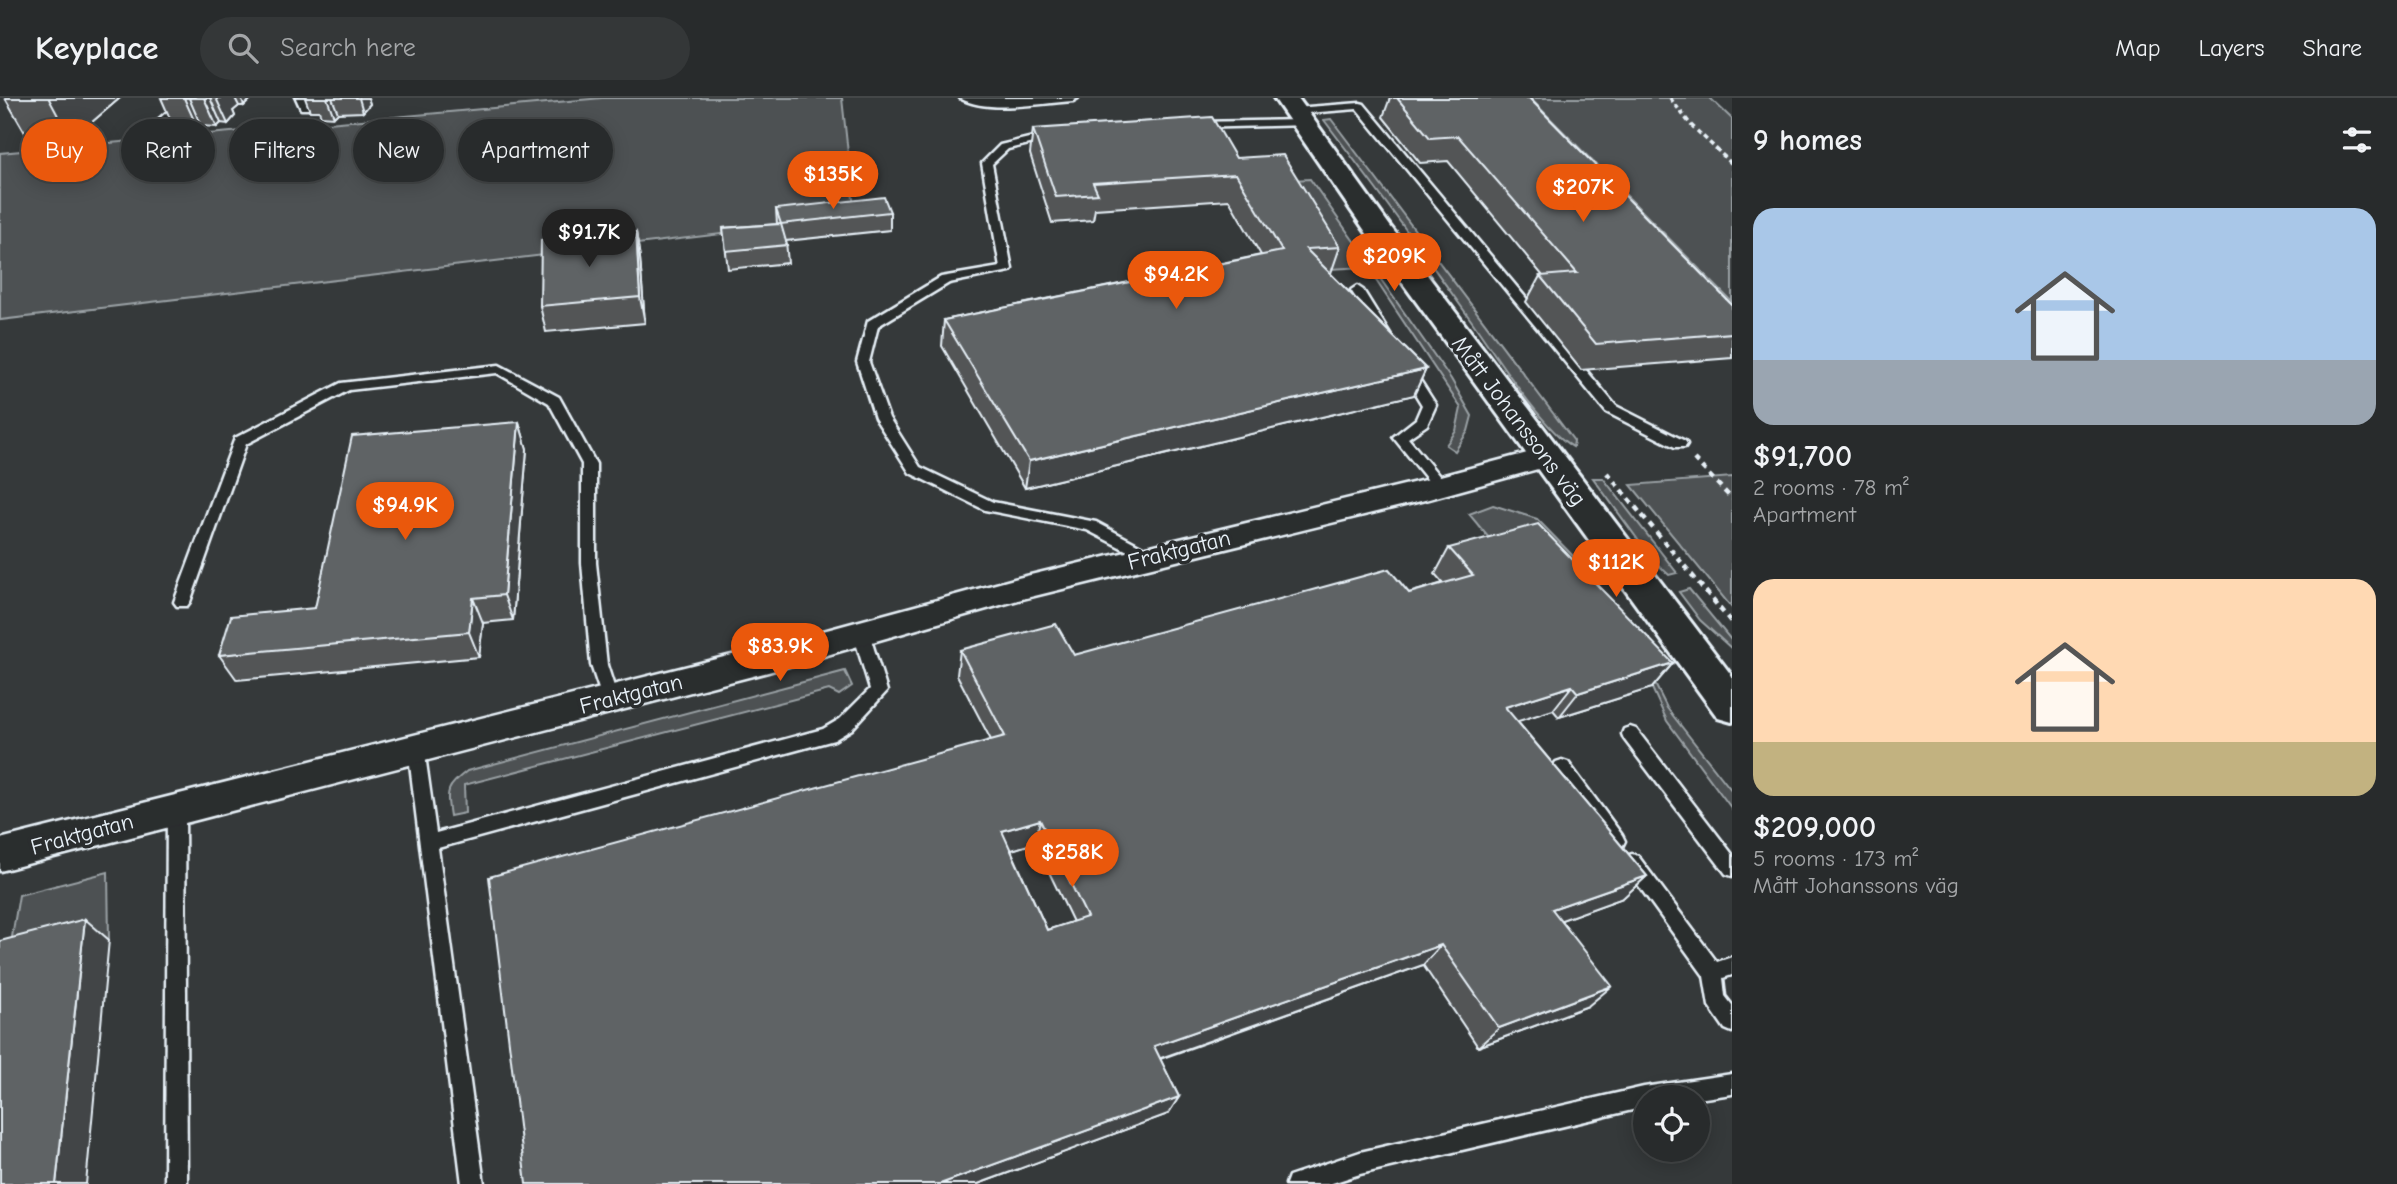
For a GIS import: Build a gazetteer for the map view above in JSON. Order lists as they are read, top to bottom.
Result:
{
  "streets": {
    "street": ["Mått Johanssons väg", "Fraktgatan"]
  },
  "crossings": [
    ["Mått Johanssons väg", "Fraktgatan"]
  ],
  "page": {
    "header": "Keyplace",
    "search": "Search here",
    "nav": ["Map", "Layers", "Share"],
    "heading": "9 homes",
    "chip": [
      "Buy",
      "Rent",
      "Filters",
      "New",
      "Apartment"
    ],
    "price": [
      "$135K",
      "$207K",
      "$91.7K",
      "$209K",
      "$94.2K",
      "$94.9K",
      "$112K",
      "$83.9K",
      "$258K"
    ],
    "list": [
      {
        "name": "$91,700",
        "note": "2 rooms · 78 m² · Apartment"
      },
      {
        "name": "$209,000",
        "note": "5 rooms · 173 m² · Mått Johanssons väg"
      }
    ]
  }
}
